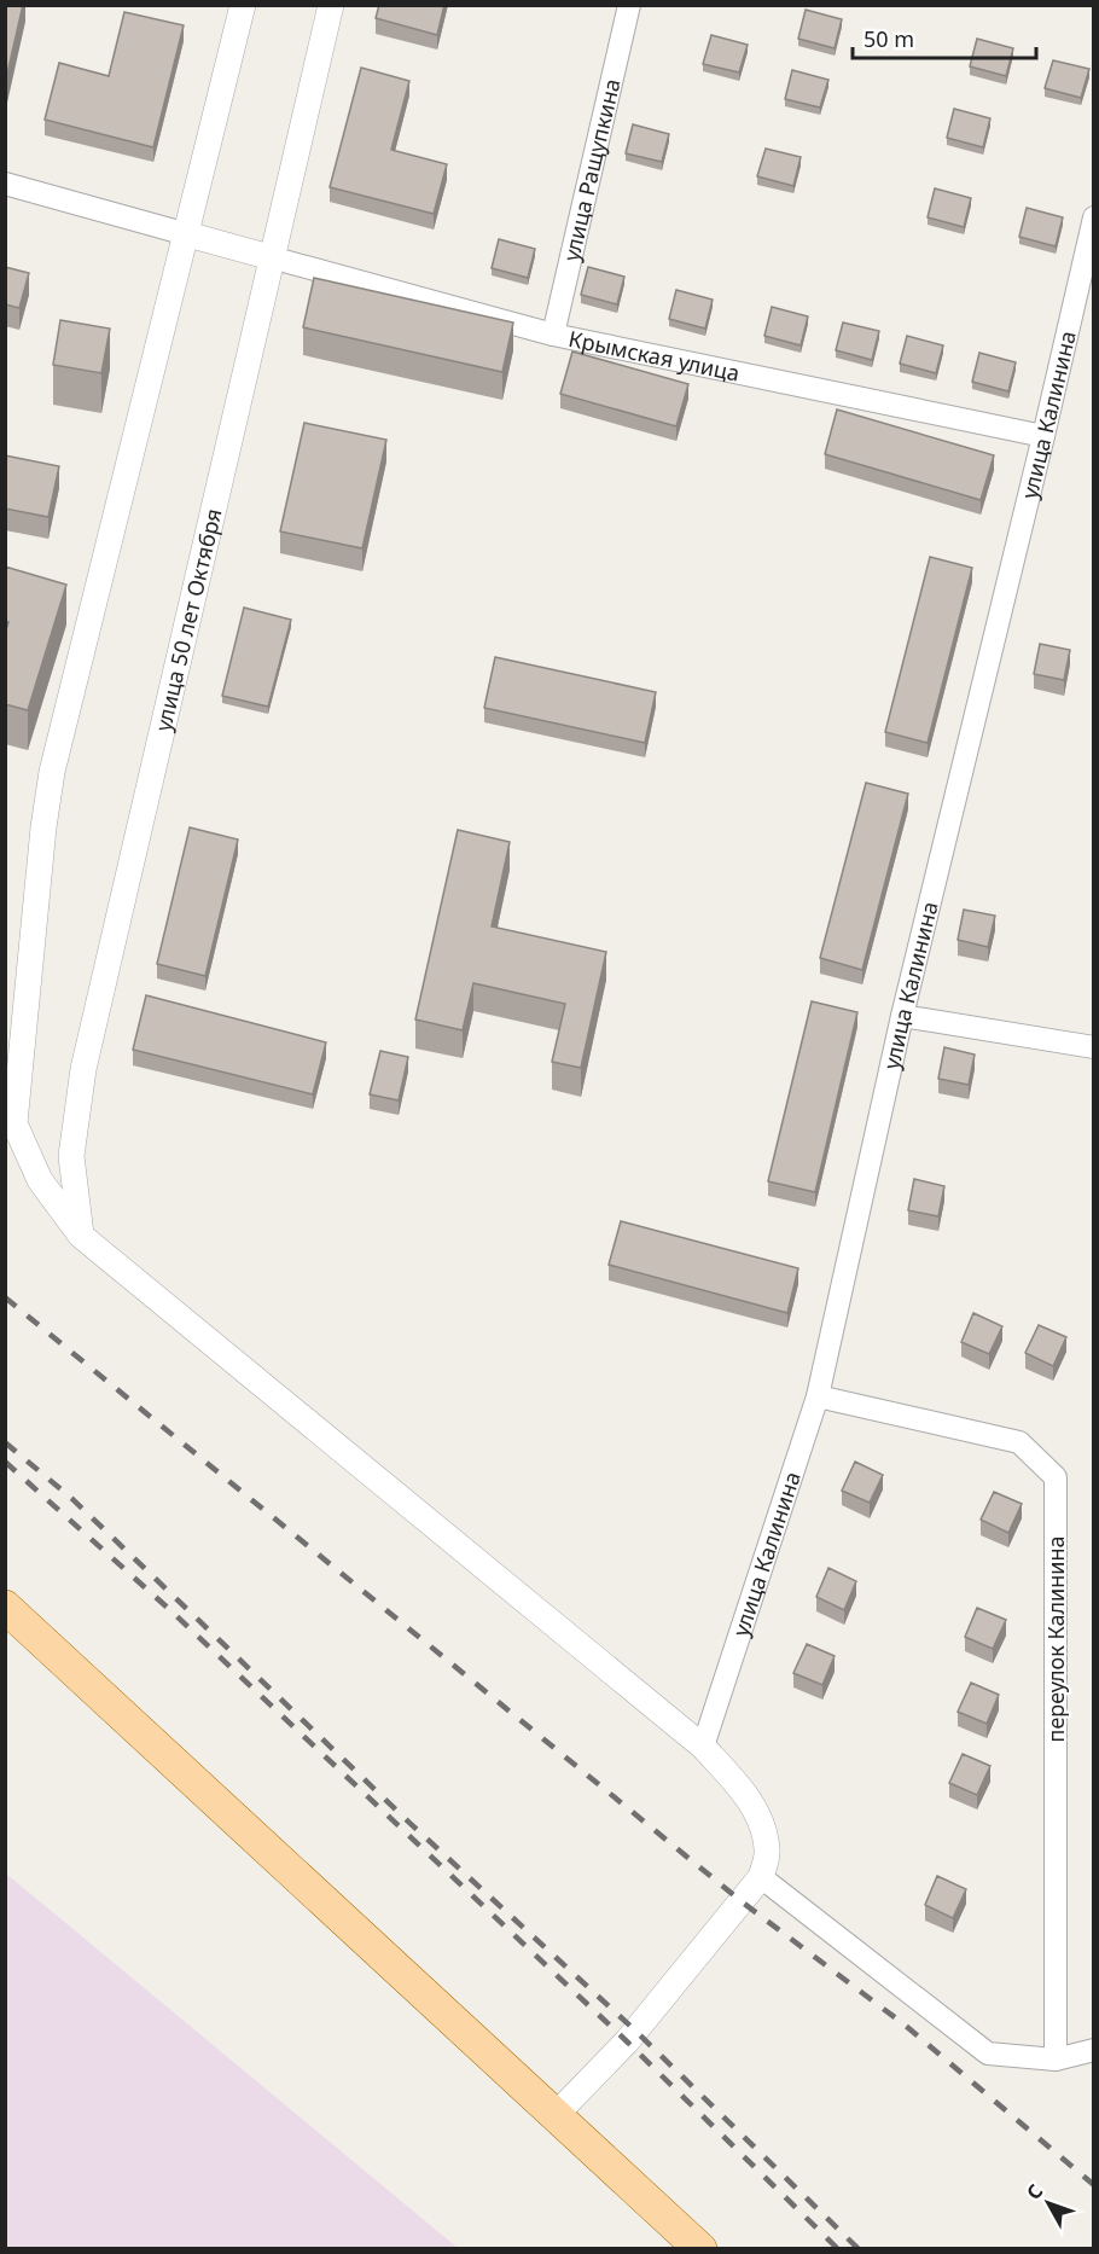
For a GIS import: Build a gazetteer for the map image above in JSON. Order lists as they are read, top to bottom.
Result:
{
  "streets": {
    "street": [
      "улица Ращупкина",
      "Крымская улица",
      "улица Калинина",
      "улица 50 лет Октября",
      "переулок Калинина"
    ]
  },
  "crossings": [
    ["улица Ращупкина", "Крымская улица"],
    ["Крымская улица", "улица Калинина"],
    ["Крымская улица", "улица 50 лет Октября"],
    ["улица Калинина", "переулок Калинина"]
  ],
  "scale_bar": "50 m",
  "north": "top left"
}
